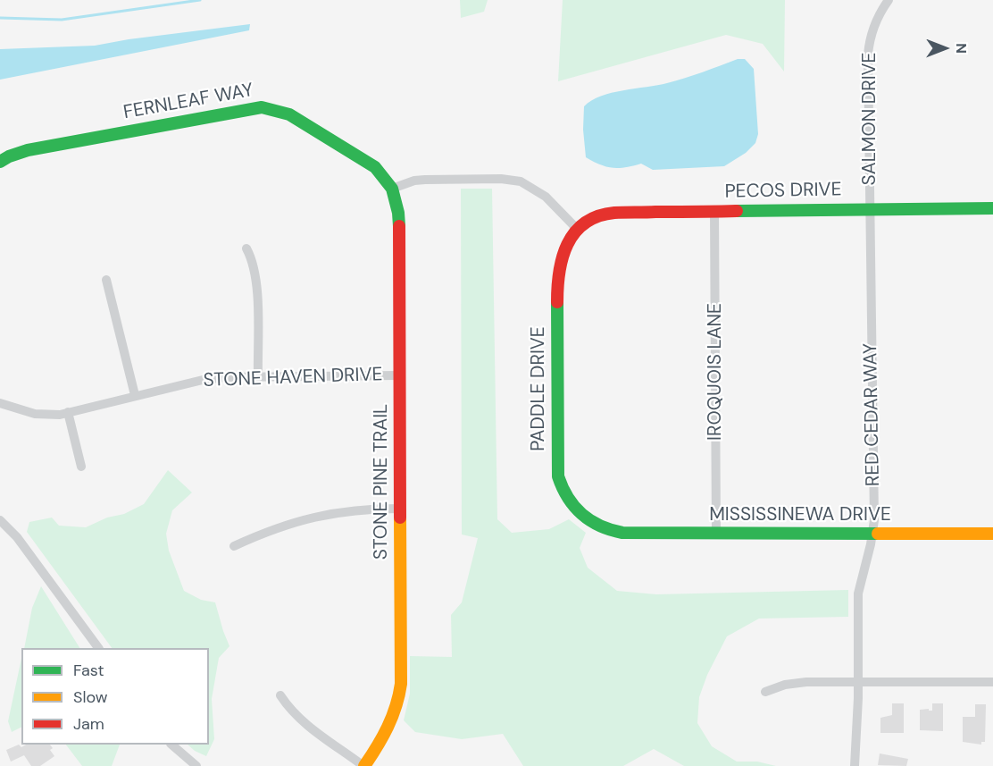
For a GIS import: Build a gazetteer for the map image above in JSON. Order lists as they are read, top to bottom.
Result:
{
  "streets": {
    "street": [
      "FERNLEAF WAY",
      "SALMON DRIVE",
      "PECOS DRIVE",
      "IROQUOIS LANE",
      "STONE HAVEN DRIVE",
      "PADDLE DRIVE",
      "RED CEDAR WAY",
      "STONE PINE TRAIL",
      "MISSISSINEWA DRIVE"
    ]
  },
  "crossings": [
    ["FERNLEAF WAY", "STONE PINE TRAIL"],
    ["SALMON DRIVE", "PECOS DRIVE"],
    ["SALMON DRIVE", "RED CEDAR WAY"],
    ["PECOS DRIVE", "IROQUOIS LANE"],
    ["PECOS DRIVE", "PADDLE DRIVE"],
    ["PECOS DRIVE", "RED CEDAR WAY"],
    ["IROQUOIS LANE", "MISSISSINEWA DRIVE"],
    ["STONE HAVEN DRIVE", "STONE PINE TRAIL"],
    ["PADDLE DRIVE", "MISSISSINEWA DRIVE"],
    ["RED CEDAR WAY", "MISSISSINEWA DRIVE"]
  ],
  "legend": ["Fast", "Slow", "Jam"],
  "north": "right"
}
